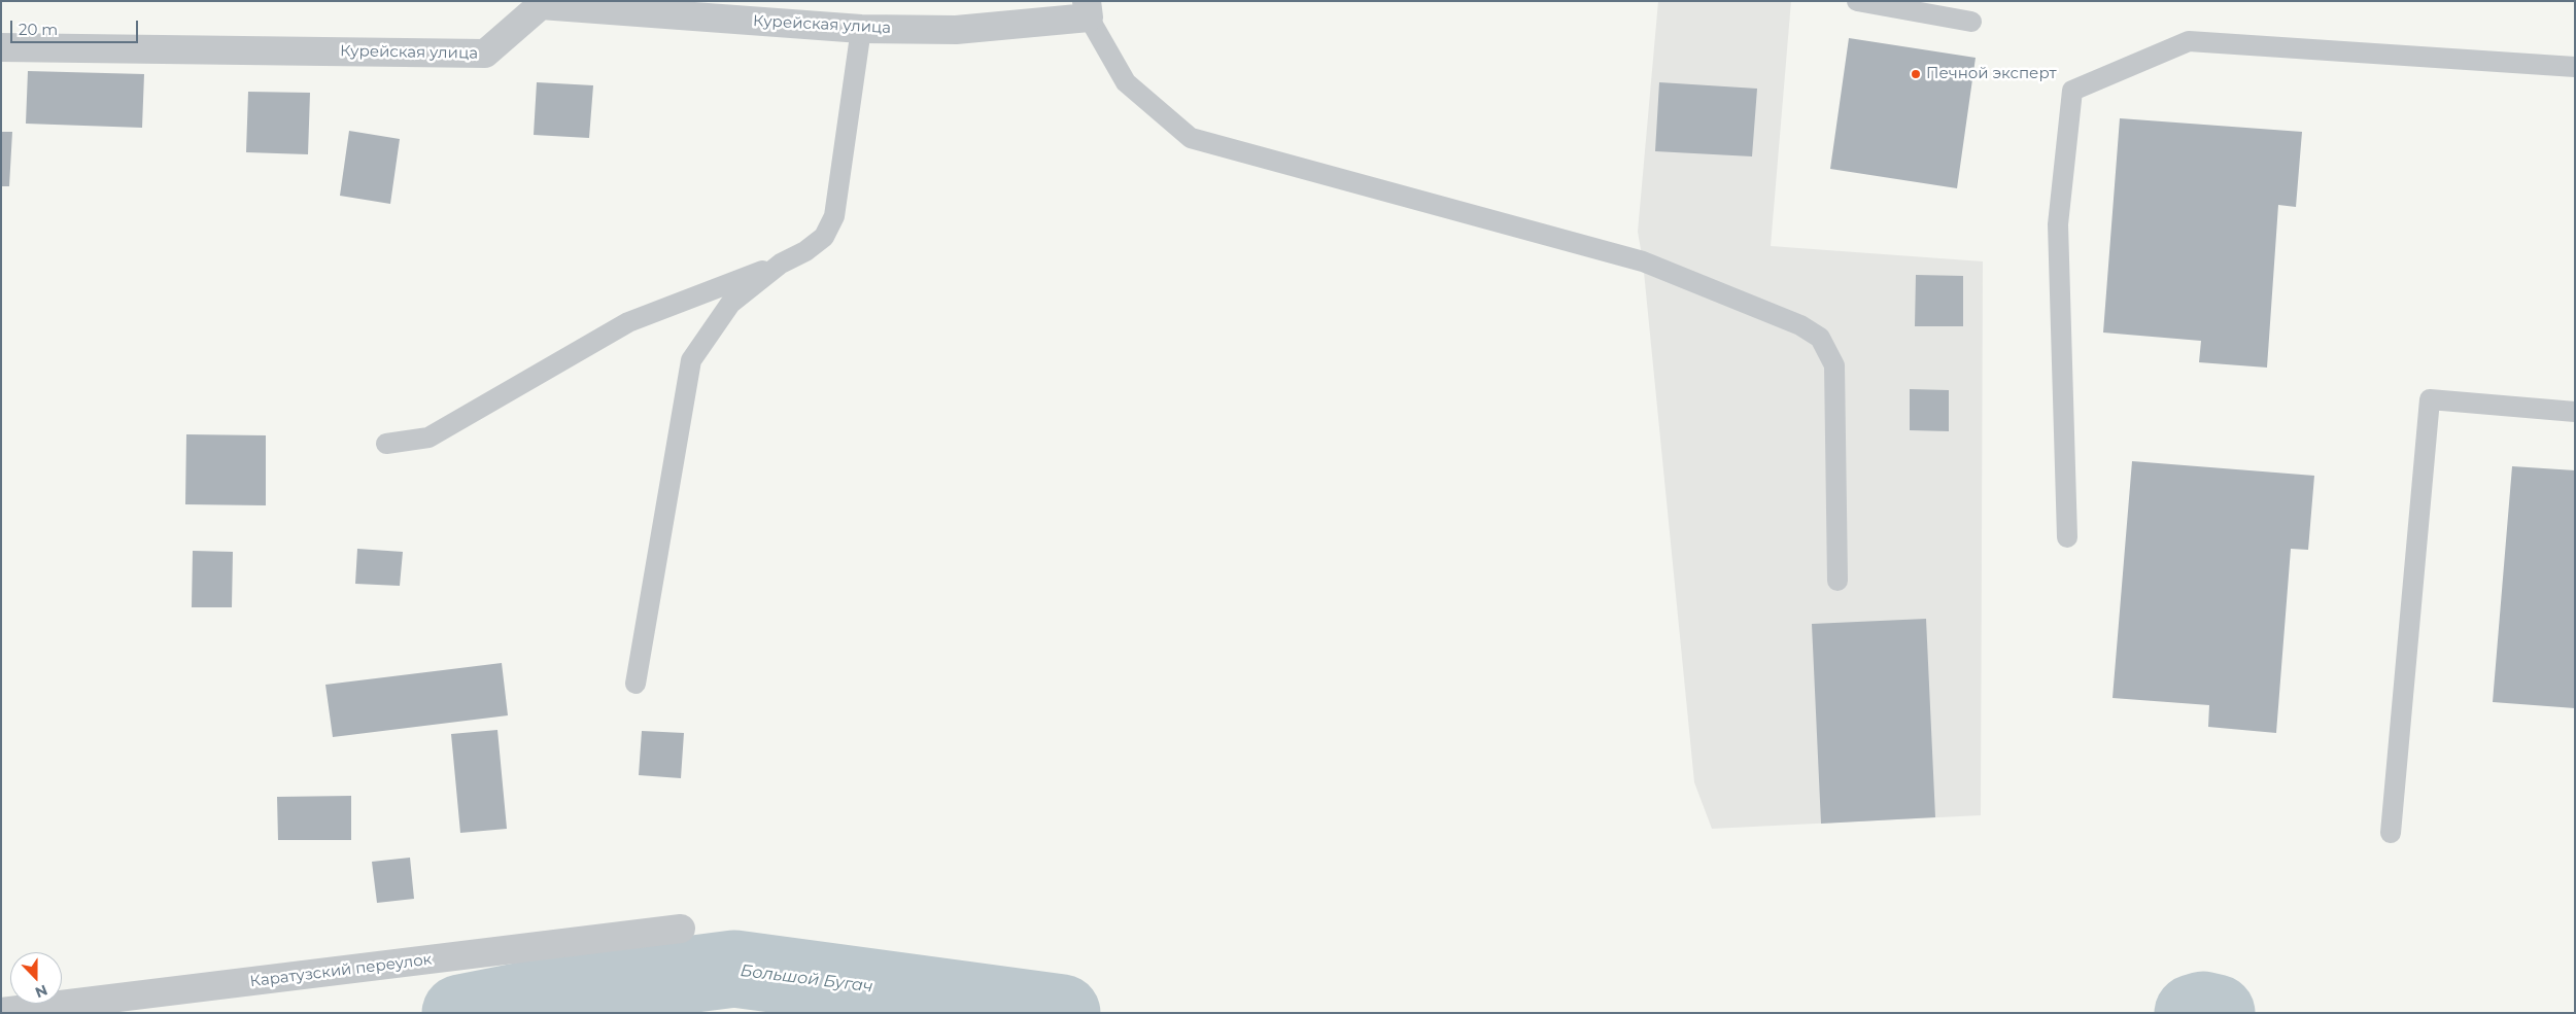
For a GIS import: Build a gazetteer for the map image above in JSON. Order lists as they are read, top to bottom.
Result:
{
  "streets": {
    "street": ["Курейская улица", "Каратузский переулок"]
  },
  "water": ["Большой Бугач"],
  "places": ["Печной эксперт"],
  "scale_bar": "20 m",
  "north": "bottom"
}
